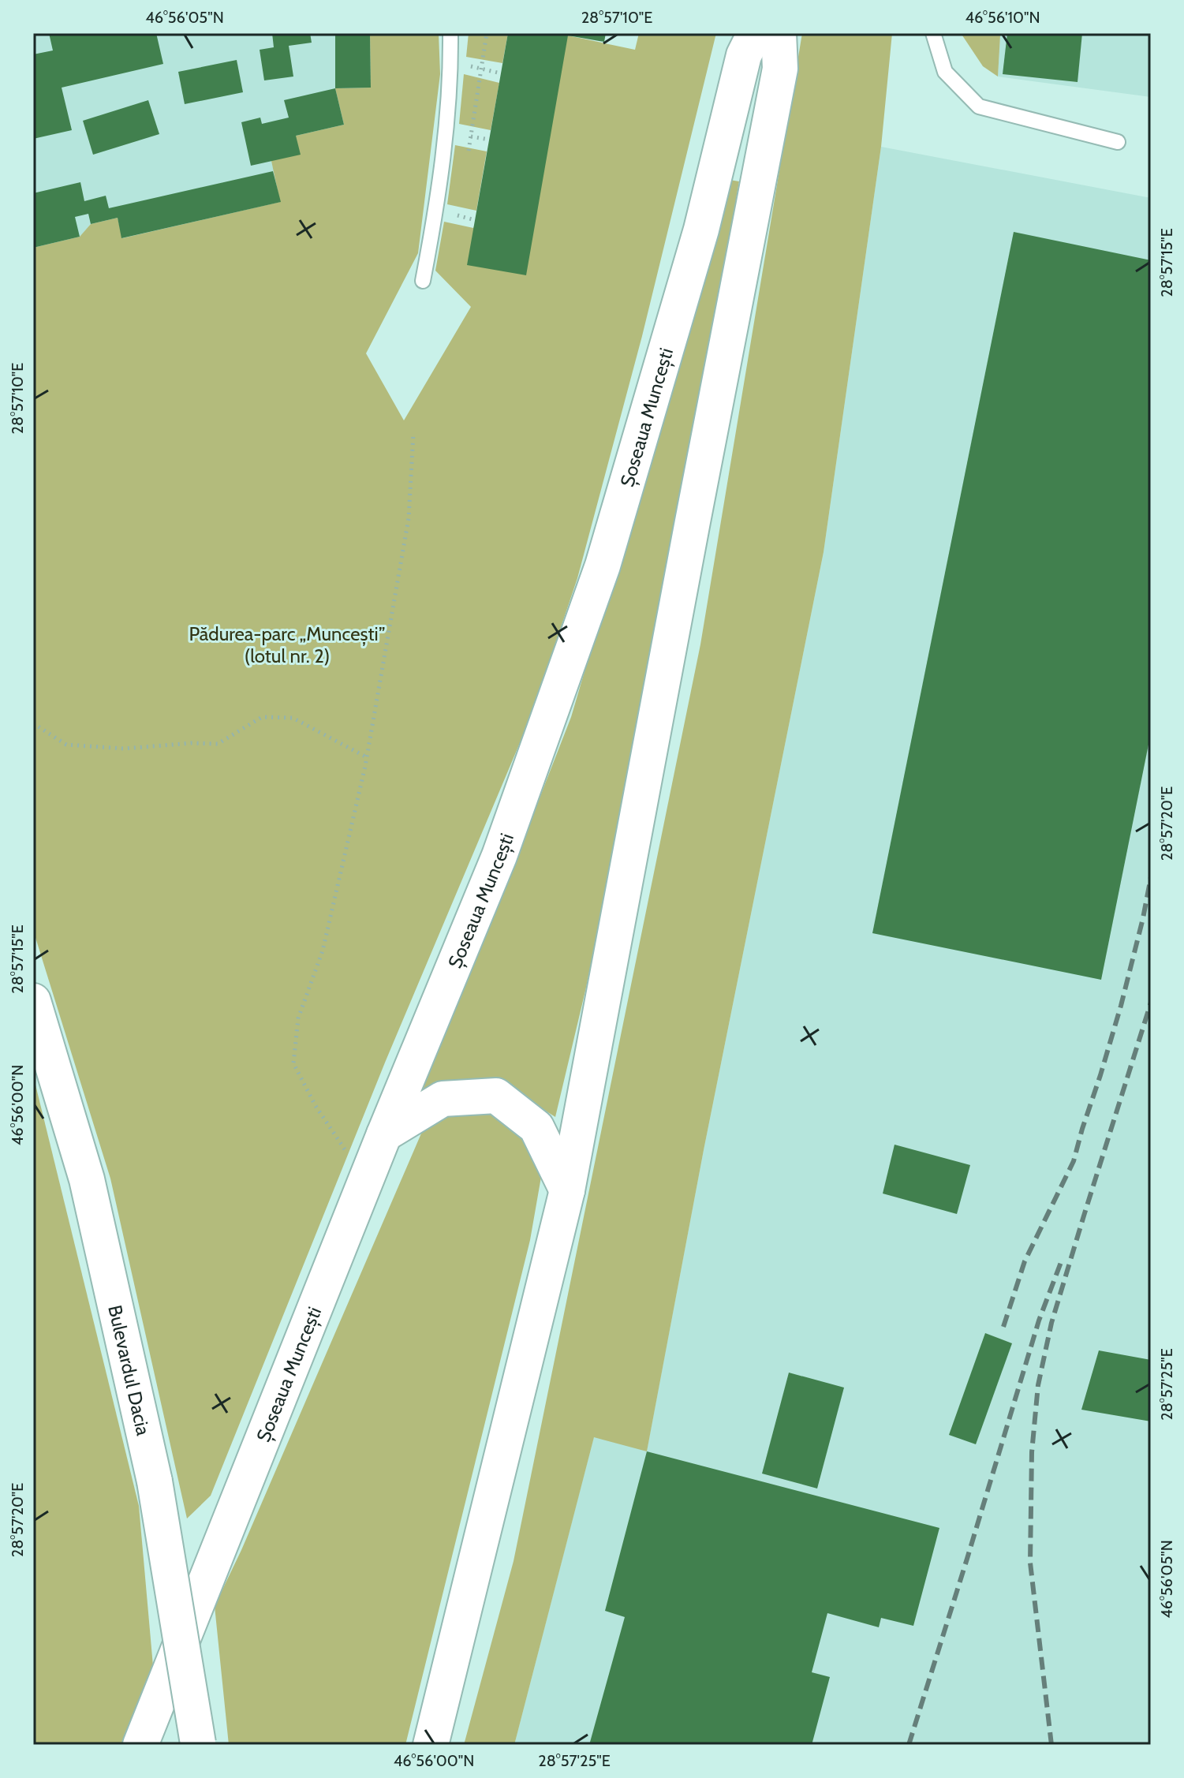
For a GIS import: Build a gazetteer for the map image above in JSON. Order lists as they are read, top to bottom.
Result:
{
  "streets": {
    "main road": ["Șoseaua Muncești", "Bulevardul Dacia"]
  },
  "parks": ["Pădurea-parc „Muncești” (lotul nr. 2)"],
  "coordinates": [
    "46°56'05\"N",
    "28°57'10\"E",
    "46°56'10\"N",
    "28°57'15\"E",
    "28°57'20\"E",
    "46°56'00\"N",
    "28°57'25\"E"
  ]
}
